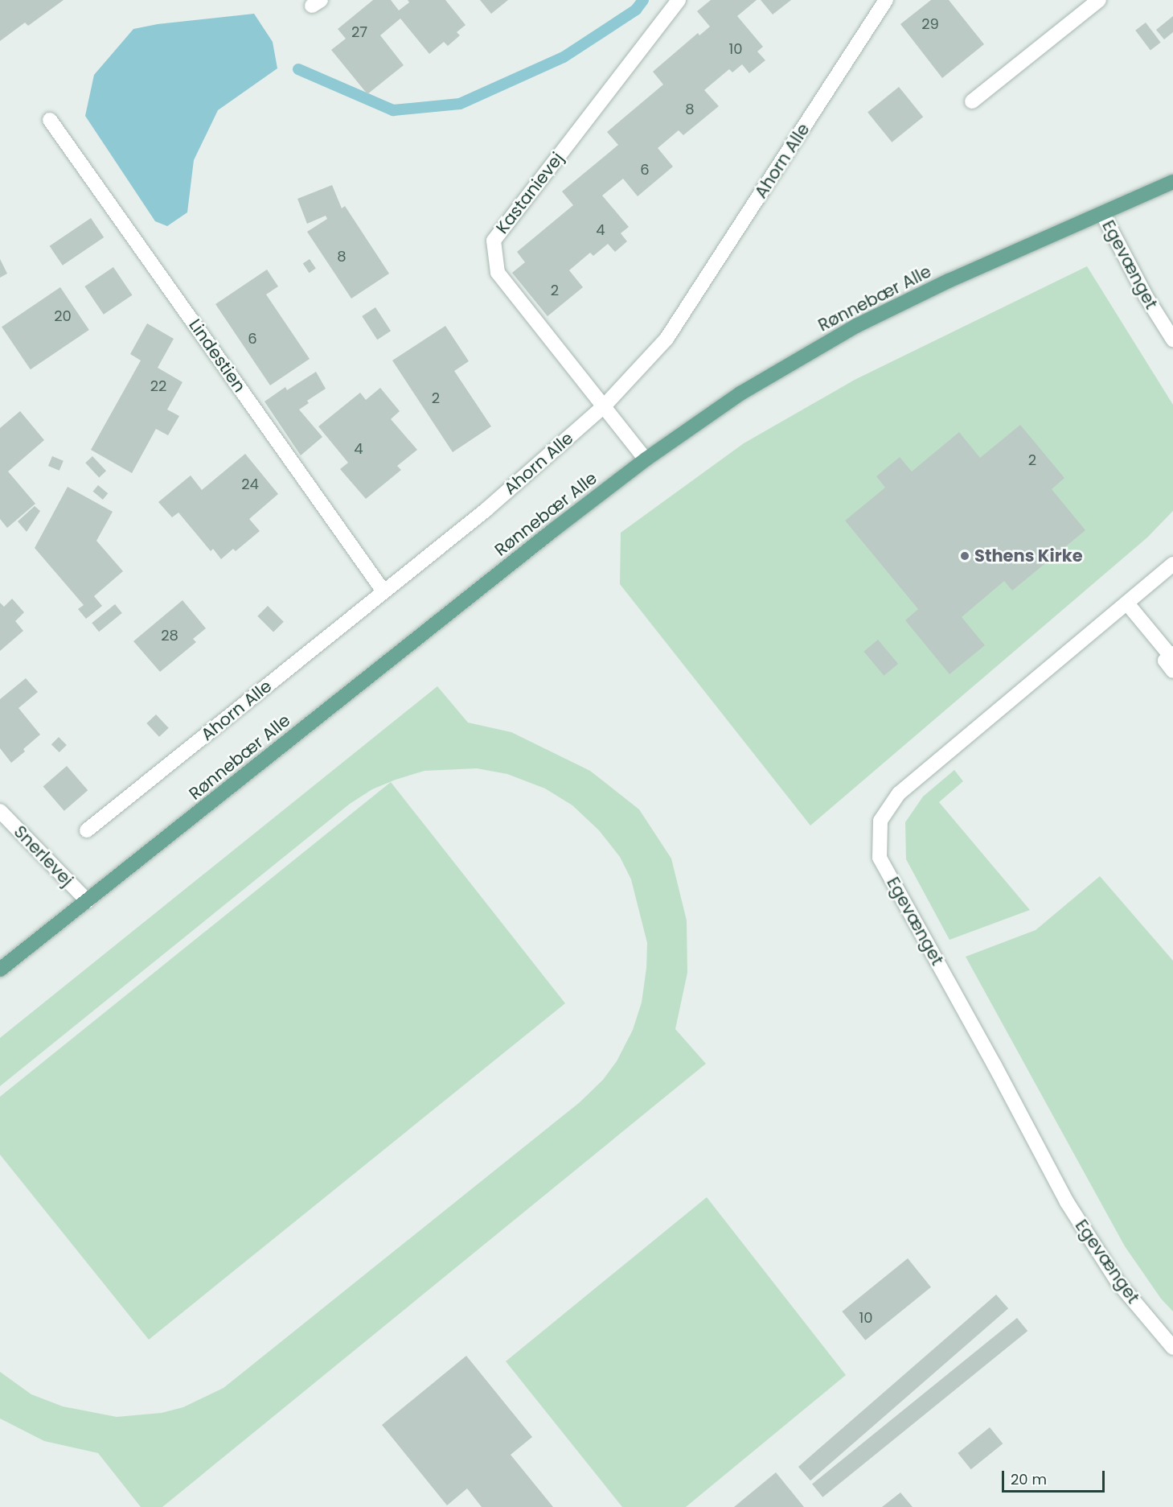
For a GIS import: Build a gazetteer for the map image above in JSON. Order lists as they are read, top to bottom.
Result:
{
  "streets": {
    "main road": ["Rønnebær Alle"],
    "street": [
      "Ahorn Alle",
      "Kastanievej",
      "Egevænget",
      "Lindestien",
      "Snerlevej"
    ]
  },
  "crossings": [
    ["Ahorn Alle", "Kastanievej"],
    ["Ahorn Alle", "Lindestien"],
    ["Kastanievej", "Rønnebær Alle"],
    ["Egevænget", "Rønnebær Alle"],
    ["Rønnebær Alle", "Snerlevej"]
  ],
  "places": ["Sthens Kirke"],
  "house_numbers": [
    "29",
    "27",
    "10",
    "8",
    "6",
    "4",
    "8",
    "2",
    "20",
    "6",
    "22",
    "2",
    "4",
    "2",
    "24",
    "28",
    "10"
  ],
  "scale_bar": "20 m"
}
